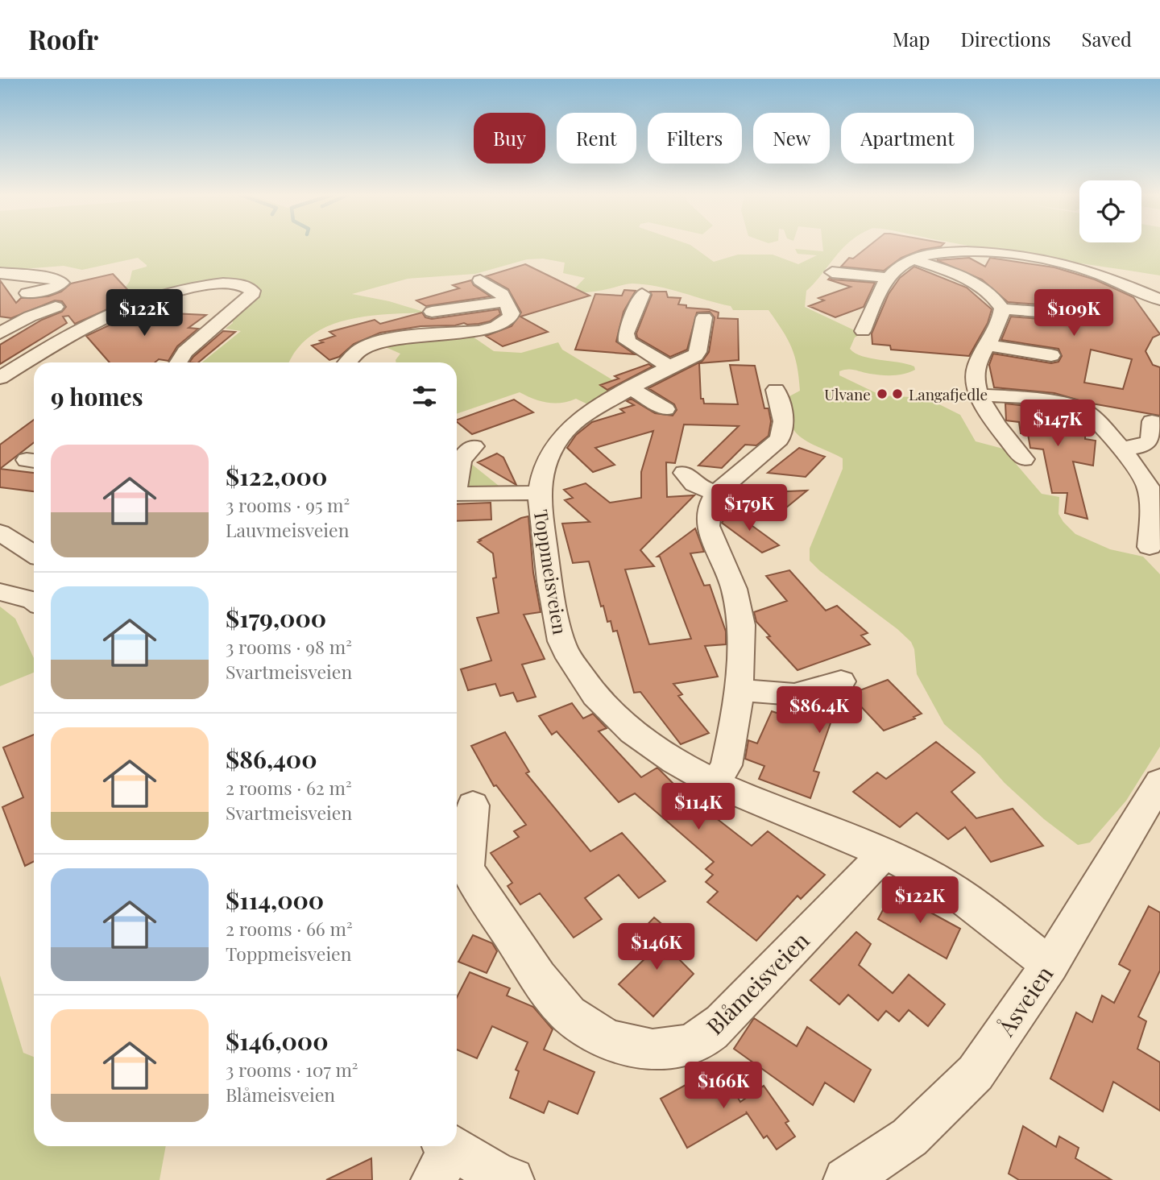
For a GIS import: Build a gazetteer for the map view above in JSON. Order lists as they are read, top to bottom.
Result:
{
  "streets": {
    "street": ["Toppmeisveien", "Blåmeisveien", "Åsveien"]
  },
  "crossings": [
    ["Toppmeisveien", "Blåmeisveien"],
    ["Toppmeisveien", "Åsveien"]
  ],
  "places": ["Ulvane", "Langafjedle"],
  "page": {
    "header": "Roofr",
    "nav": ["Map", "Directions", "Saved"],
    "chip": [
      "Buy",
      "Rent",
      "Filters",
      "New",
      "Apartment"
    ],
    "price": [
      "$122K",
      "$109K",
      "$147K",
      "$179K",
      "$86.4K",
      "$114K",
      "$122K",
      "$146K",
      "$166K"
    ],
    "heading": "9 homes",
    "list": [
      {
        "name": "$122,000",
        "note": "3 rooms · 95 m² · Lauvmeisveien"
      },
      {
        "name": "$179,000",
        "note": "3 rooms · 98 m² · Svartmeisveien"
      },
      {
        "name": "$86,400",
        "note": "2 rooms · 62 m² · Svartmeisveien"
      },
      {
        "name": "$114,000",
        "note": "2 rooms · 66 m² · Toppmeisveien"
      },
      {
        "name": "$146,000",
        "note": "3 rooms · 107 m² · Blåmeisveien"
      }
    ]
  }
}
